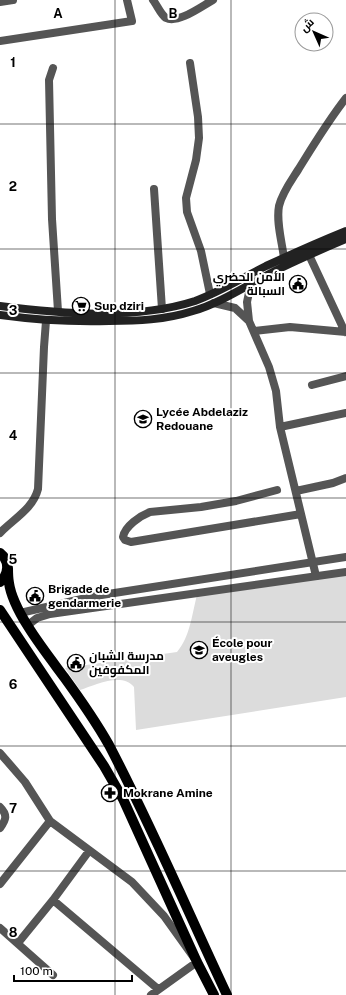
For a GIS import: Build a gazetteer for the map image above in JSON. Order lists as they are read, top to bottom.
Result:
{
  "places": {
    "public building": ["الأمن الحضري السبالة", "Brigade de gendarmerie", "مدرسة الشبان المكفوفين"],
    "supermarket": ["Sup dziri"],
    "school or university": ["Lycée Abdelaziz Redouane", "École pour aveugles"],
    "pharmacy": ["Mokrane Amine"]
  },
  "scale_bar": "100 m",
  "north": "top left",
  "grid": {
    "columns": ["A", "B"],
    "rows": [
      "1",
      "2",
      "3",
      "4",
      "5",
      "6",
      "7",
      "8"
    ]
  }
}
